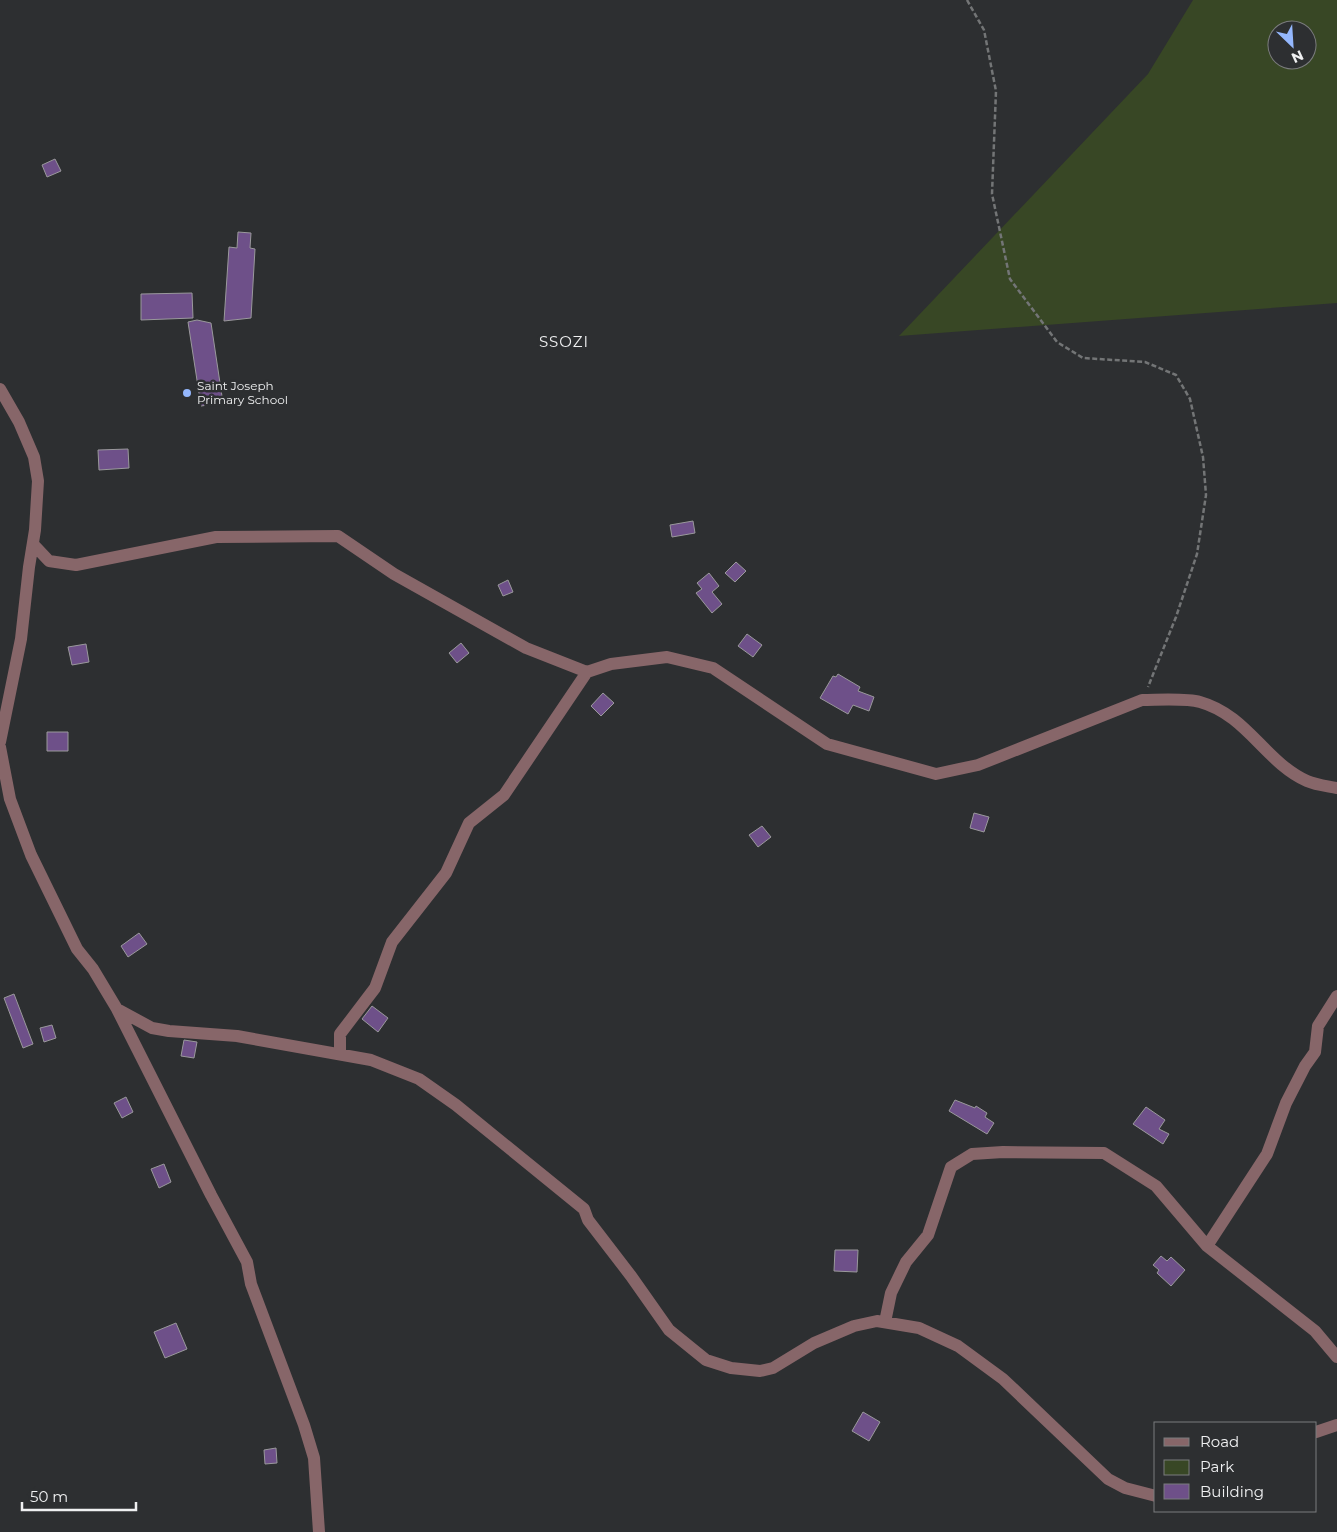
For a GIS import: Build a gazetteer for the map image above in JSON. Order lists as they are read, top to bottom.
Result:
{
  "districts": ["SSOZI"],
  "places": ["Saint Joseph Primary School"],
  "legend": ["Road", "Park", "Building"],
  "scale_bar": "50 m",
  "north": "bottom right"
}
